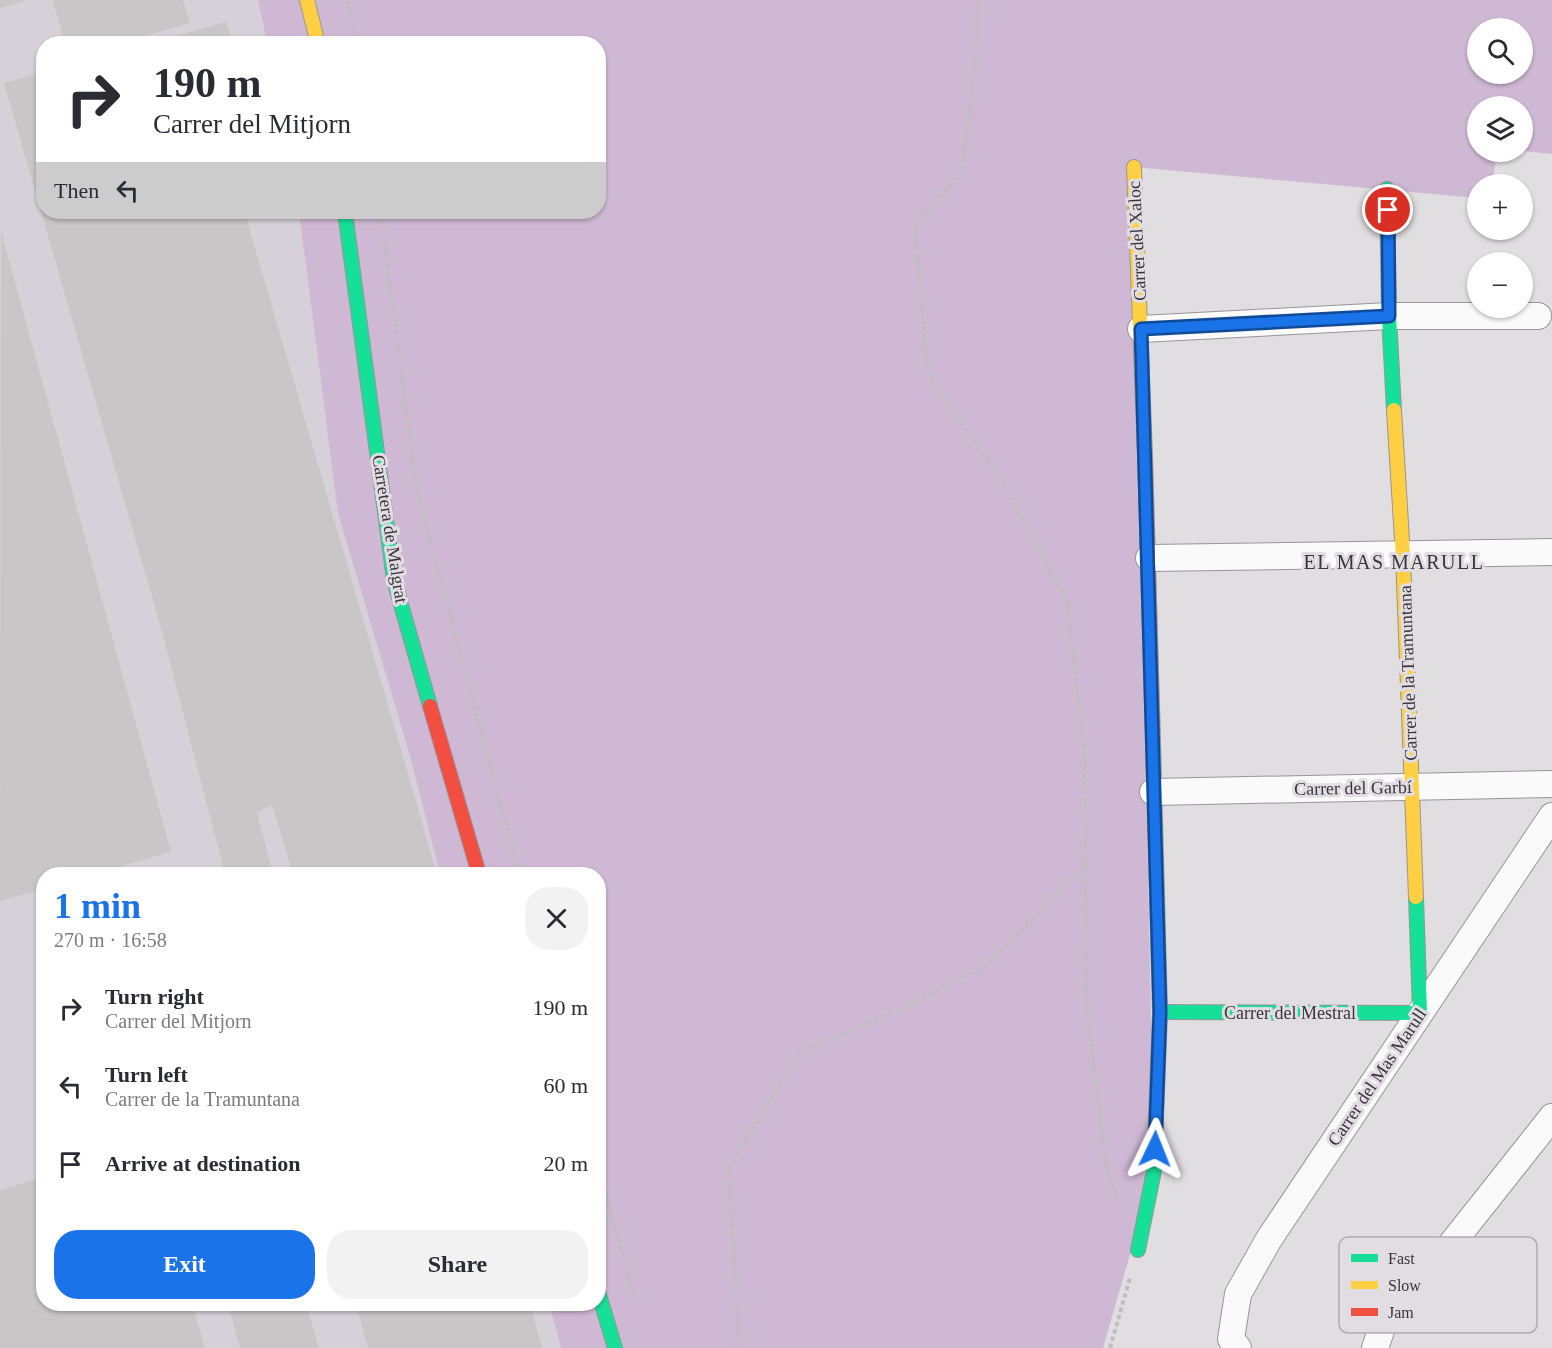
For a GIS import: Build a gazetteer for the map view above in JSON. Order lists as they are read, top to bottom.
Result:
{
  "streets": {
    "street": [
      "Carrer del Xaloc",
      "Carretera de Malgrat",
      "Carrer de la Tramuntana",
      "Carrer del Garbí",
      "Carrer del Mestral",
      "Carrer del Mas Marull"
    ]
  },
  "crossings": [
    ["Carrer del Xaloc", "Carrer del Garbí"],
    ["Carrer del Xaloc", "Carrer del Mestral"],
    ["Carrer de la Tramuntana", "Carrer del Garbí"],
    ["Carrer de la Tramuntana", "Carrer del Mestral"],
    ["Carrer de la Tramuntana", "Carrer del Mas Marull"],
    ["Carrer del Mestral", "Carrer del Mas Marull"]
  ],
  "districts": ["EL MAS MARULL"],
  "legend": ["Fast", "Slow", "Jam"],
  "page": {
    "map_buttons": ["+", "−"],
    "turn": ["190 m", "Carrer del Mitjorn"],
    "then": "Then",
    "heading": ["1 min", "270 m · 16:58"],
    "list": [
      {
        "name": "Turn right",
        "note": "Carrer del Mitjorn",
        "value": "190 m"
      },
      {
        "name": "Turn left",
        "note": "Carrer de la Tramuntana",
        "value": "60 m"
      },
      {
        "name": "Arrive at destination",
        "value": "20 m"
      }
    ],
    "buttons": ["Exit", "Share"]
  }
}
